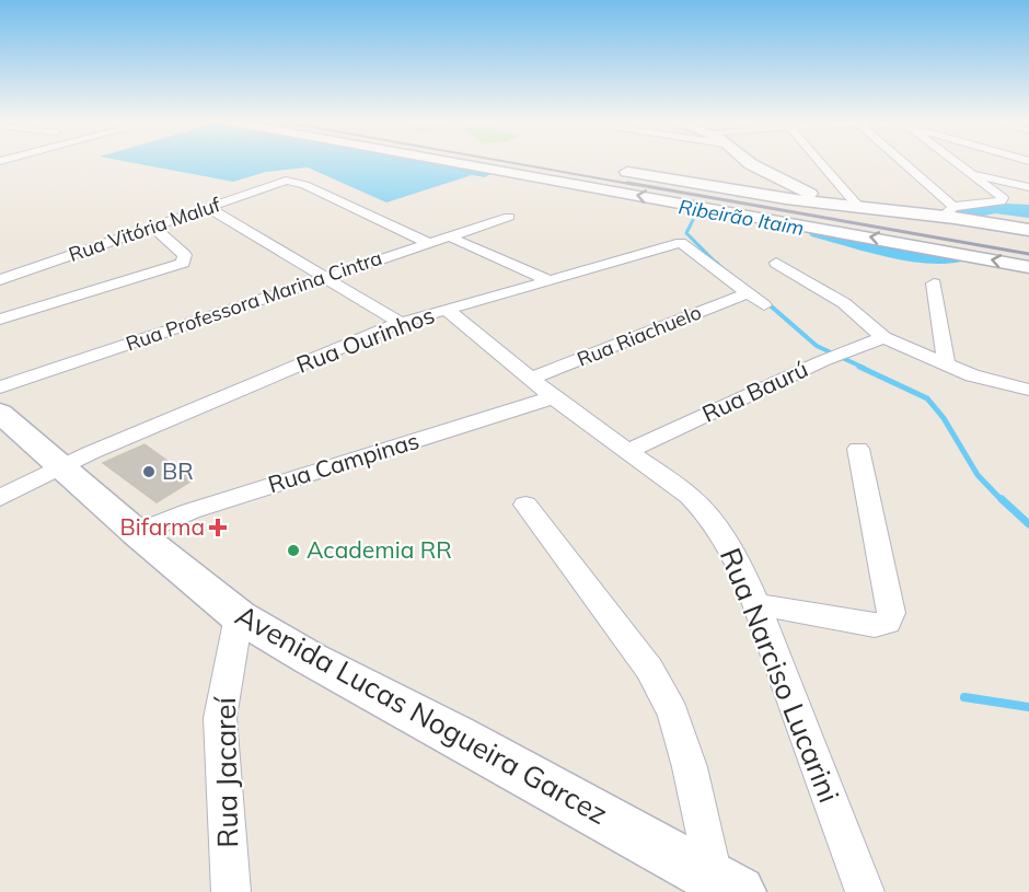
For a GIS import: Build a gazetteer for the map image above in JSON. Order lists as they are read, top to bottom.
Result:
{
  "streets": {
    "street": [
      "Rua Vitória Maluf",
      "Rua Professora Marina Cintra",
      "Rua Riachuelo",
      "Rua Ourinhos",
      "Rua Baurú",
      "Rua Campinas",
      "Rua Narciso Lucarini",
      "Avenida Lucas Nogueira Garcez",
      "Rua Jacareí"
    ]
  },
  "crossings": [
    ["Rua Vitória Maluf", "Rua Professora Marina Cintra"],
    ["Rua Riachuelo", "Rua Ourinhos"],
    ["Rua Riachuelo", "Rua Narciso Lucarini"],
    ["Rua Ourinhos", "Rua Narciso Lucarini"],
    ["Rua Ourinhos", "Avenida Lucas Nogueira Garcez"],
    ["Rua Baurú", "Rua Narciso Lucarini"],
    ["Rua Campinas", "Rua Narciso Lucarini"],
    ["Rua Campinas", "Avenida Lucas Nogueira Garcez"],
    ["Avenida Lucas Nogueira Garcez", "Rua Jacareí"]
  ],
  "water": ["Ribeirão Itaim"],
  "places": {
    "other": ["BR", "Academia RR"],
    "health": ["Bifarma"]
  }
}
